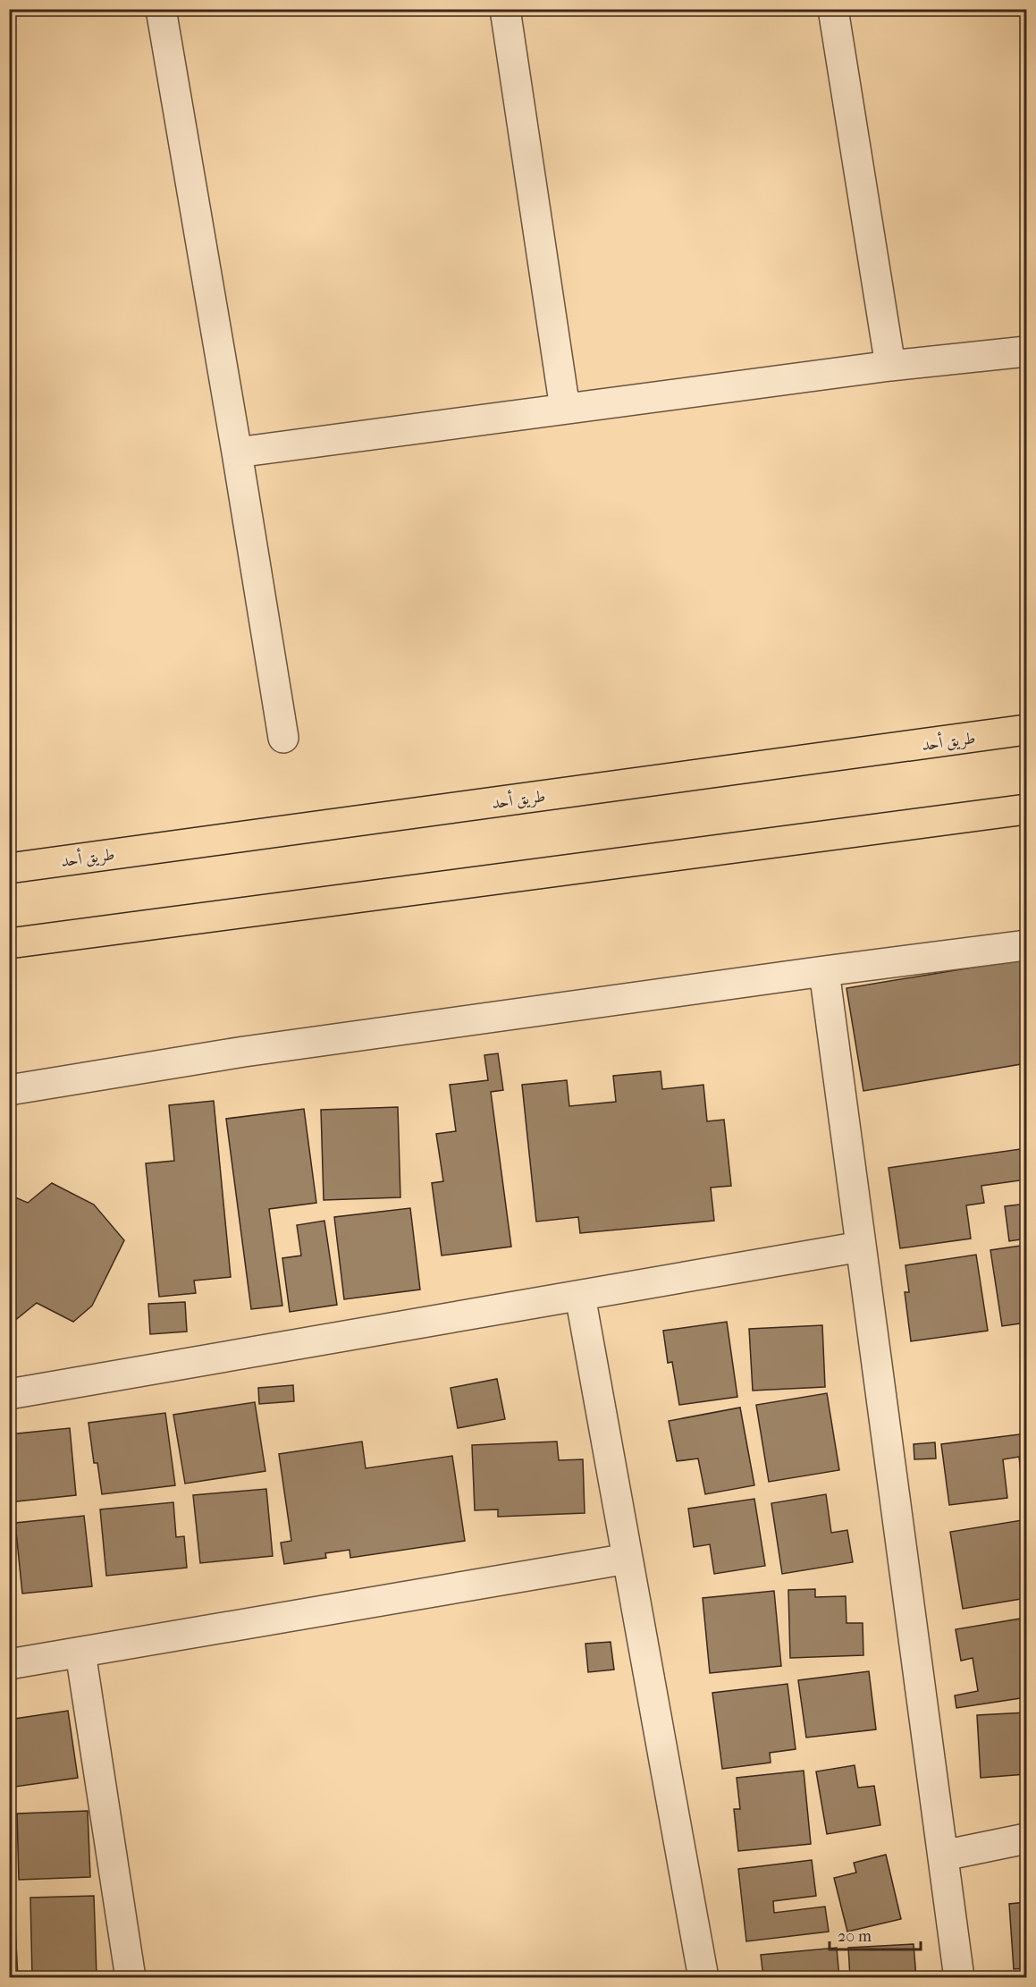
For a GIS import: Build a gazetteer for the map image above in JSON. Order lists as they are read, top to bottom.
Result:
{
  "streets": {
    "main road": ["طريق أحد"]
  },
  "scale_bar": "20 m"
}
